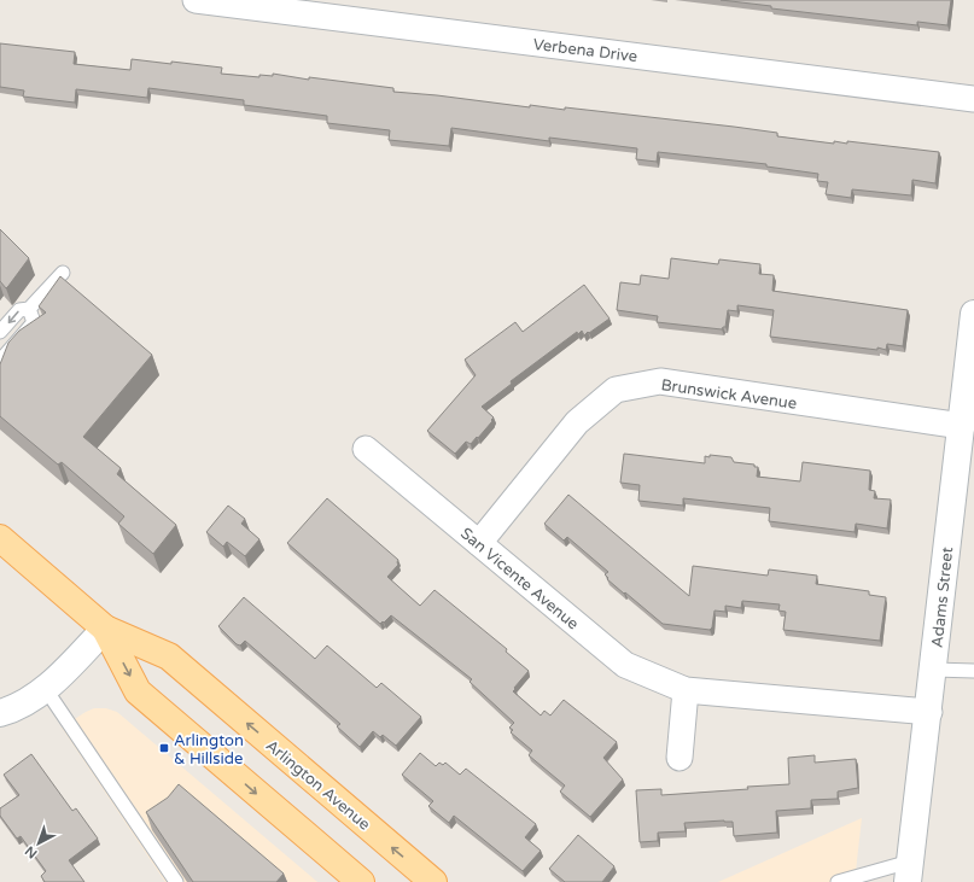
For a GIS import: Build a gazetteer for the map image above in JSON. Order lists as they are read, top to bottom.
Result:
{
  "streets": {
    "main road": ["Adams Street", "Arlington Avenue"],
    "street": ["Verbena Drive", "Brunswick Avenue", "San Vicente Avenue"]
  },
  "crossings": [
    ["Brunswick Avenue", "San Vicente Avenue"],
    ["Brunswick Avenue", "Adams Street"],
    ["San Vicente Avenue", "Adams Street"]
  ],
  "places": {
    "transit": ["Arlington & Hillside"]
  },
  "north": "bottom left"
}
